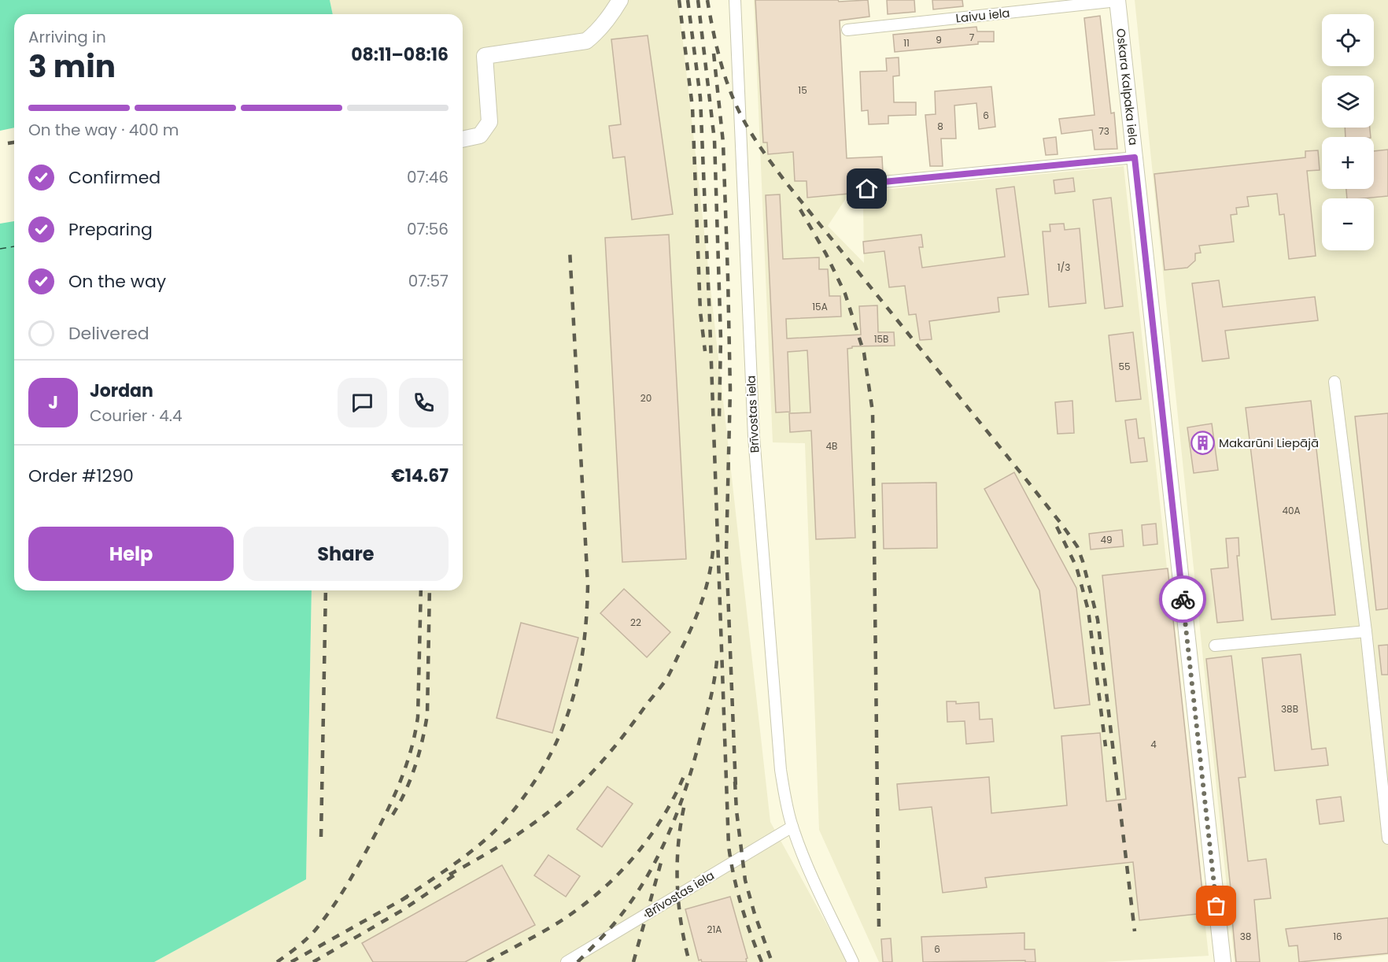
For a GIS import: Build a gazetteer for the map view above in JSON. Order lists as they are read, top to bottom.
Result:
{
  "streets": {
    "main road": ["Oskara Kalpaka iela"],
    "street": ["Laivu iela", "Brīvostas iela"]
  },
  "crossings": [
    ["Laivu iela", "Oskara Kalpaka iela"]
  ],
  "places": {
    "building": ["Makarūni Liepājā"]
  },
  "house_numbers": [
    "7",
    "9",
    "11",
    "15",
    "6",
    "8",
    "73",
    "1/3",
    "15A",
    "15B",
    "55",
    "20",
    "4B",
    "40A",
    "49",
    "22",
    "38B",
    "4",
    "21A",
    "38",
    "16",
    "6"
  ],
  "page": {
    "map_buttons": ["+", "−"],
    "heading": ["3 min", "Arriving in", "08:11–08:16"],
    "panel": [
      "Jordan",
      "Courier · 4.4",
      "Order #1290",
      "€14.67"
    ],
    "bar": "On the way · 400 m",
    "list": [
      ["Confirmed", "07:46"],
      ["Preparing", "07:56"],
      ["On the way", "07:57"],
      "Delivered"
    ],
    "round": "J",
    "buttons": ["Help", "Share"]
  }
}
